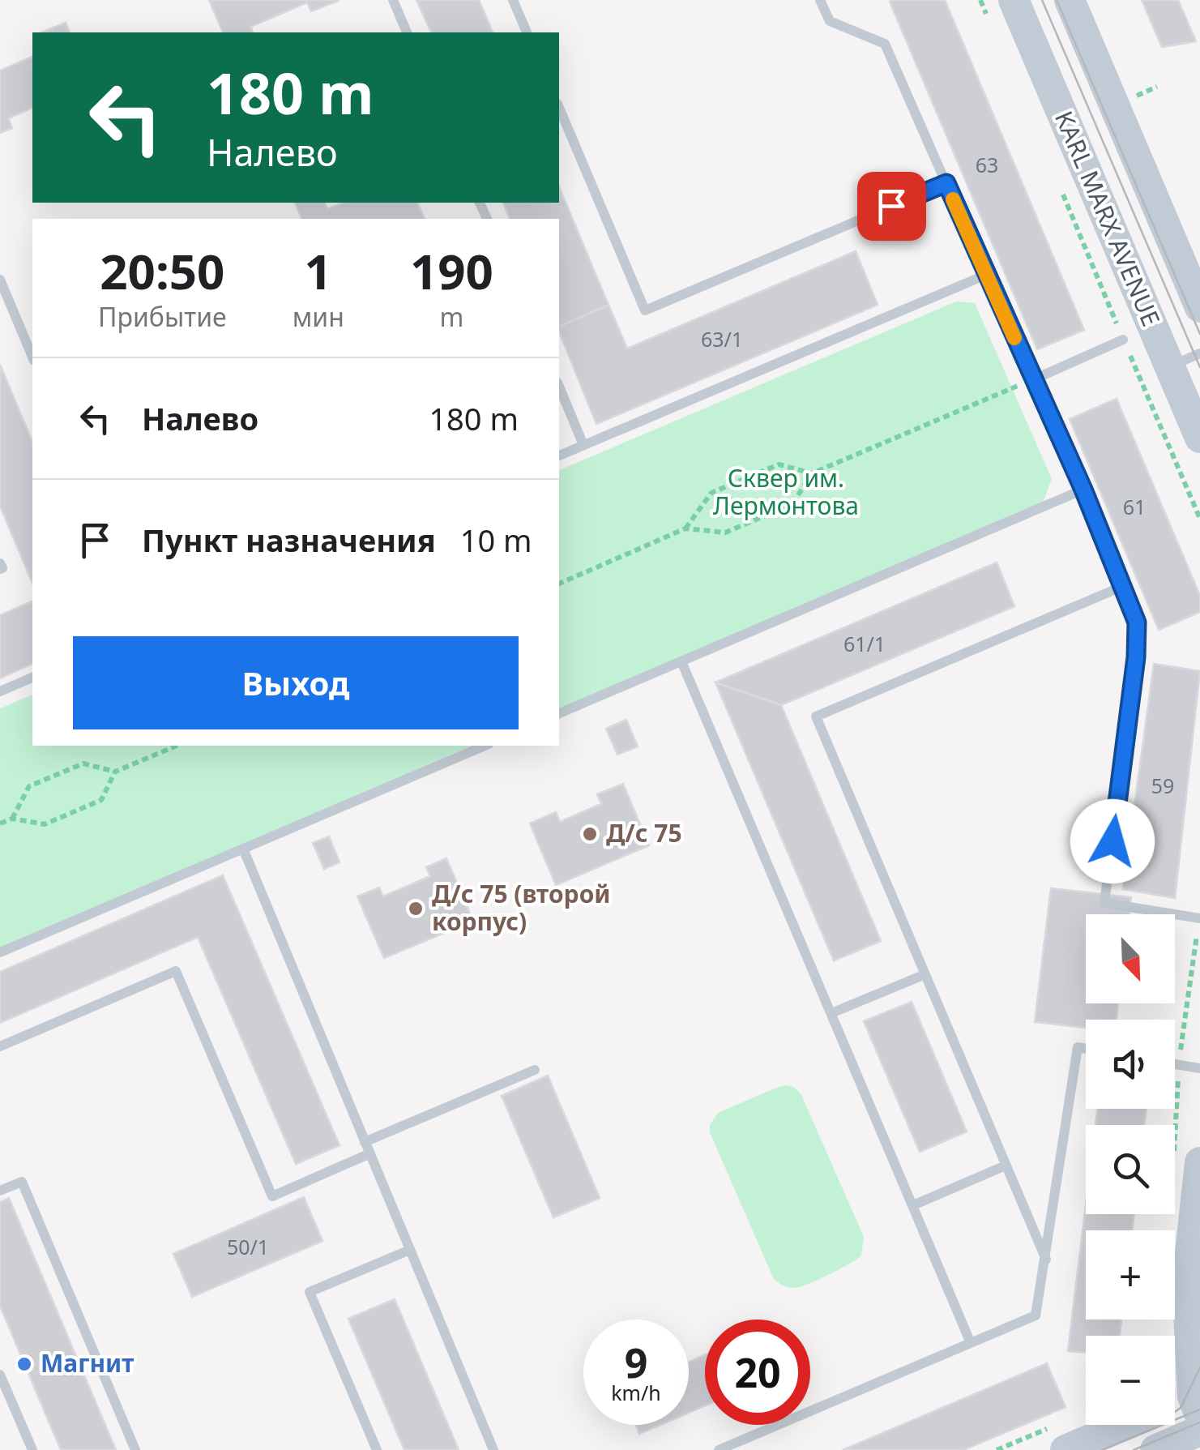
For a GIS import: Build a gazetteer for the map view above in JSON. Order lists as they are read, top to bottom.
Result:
{
  "streets": {
    "main road": ["KARL MARX AVENUE"]
  },
  "parks": ["Сквер им. Лермонтова"],
  "places": ["Д/с 75", "Д/с 75 (второй корпус)", "Магнит"],
  "house_numbers": [
    "63",
    "63/1",
    "61",
    "61/1",
    "59",
    "50/1"
  ],
  "north": "bottom right",
  "page": {
    "turn": ["180 m", "Налево"],
    "eta": [
      "20:50",
      "Прибытие",
      "1",
      "мин",
      "190",
      "m"
    ],
    "list": [
      {
        "name": "Налево",
        "value": "180 m"
      },
      {
        "name": "Пункт назначения",
        "value": "10 m"
      }
    ],
    "buttons": "Выход",
    "map_buttons": ["+", "−"],
    "speed": "9 km/h",
    "limit": "20"
  }
}
